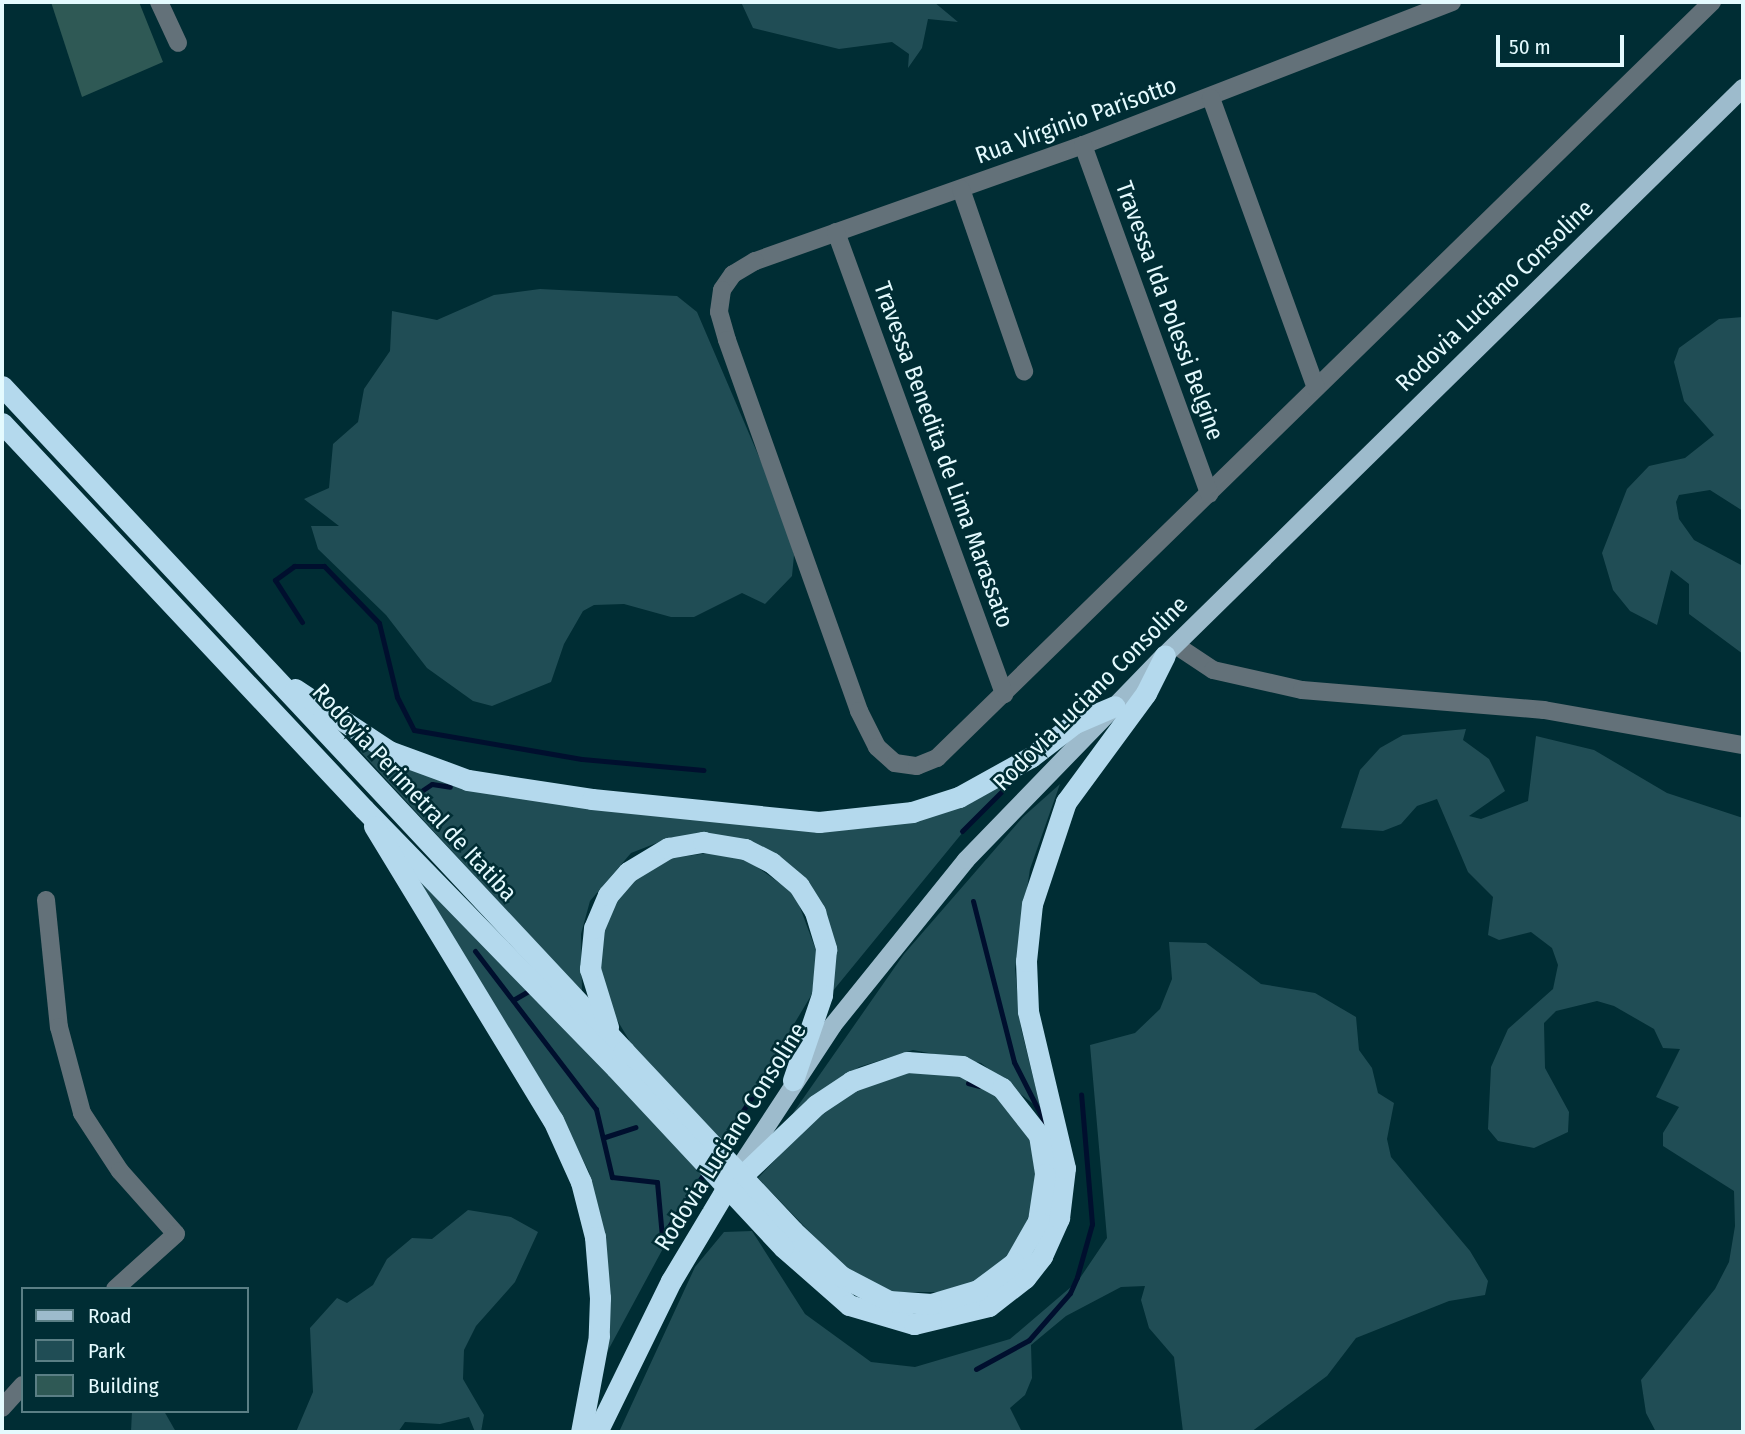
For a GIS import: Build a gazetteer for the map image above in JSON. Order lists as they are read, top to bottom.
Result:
{
  "streets": {
    "highway": ["Rodovia Luciano Consoline", "Rodovia Perimetral de Itatiba"],
    "street": ["Rua Virginio Parisotto", "Travessa Ida Polessi Belgine", "Travessa Benedita de Lima Marassato"]
  },
  "crossings": [
    ["Rua Virginio Parisotto", "Travessa Ida Polessi Belgine"],
    ["Rua Virginio Parisotto", "Travessa Benedita de Lima Marassato"]
  ],
  "legend": ["Road", "Park", "Building"],
  "scale_bar": "50 m"
}
